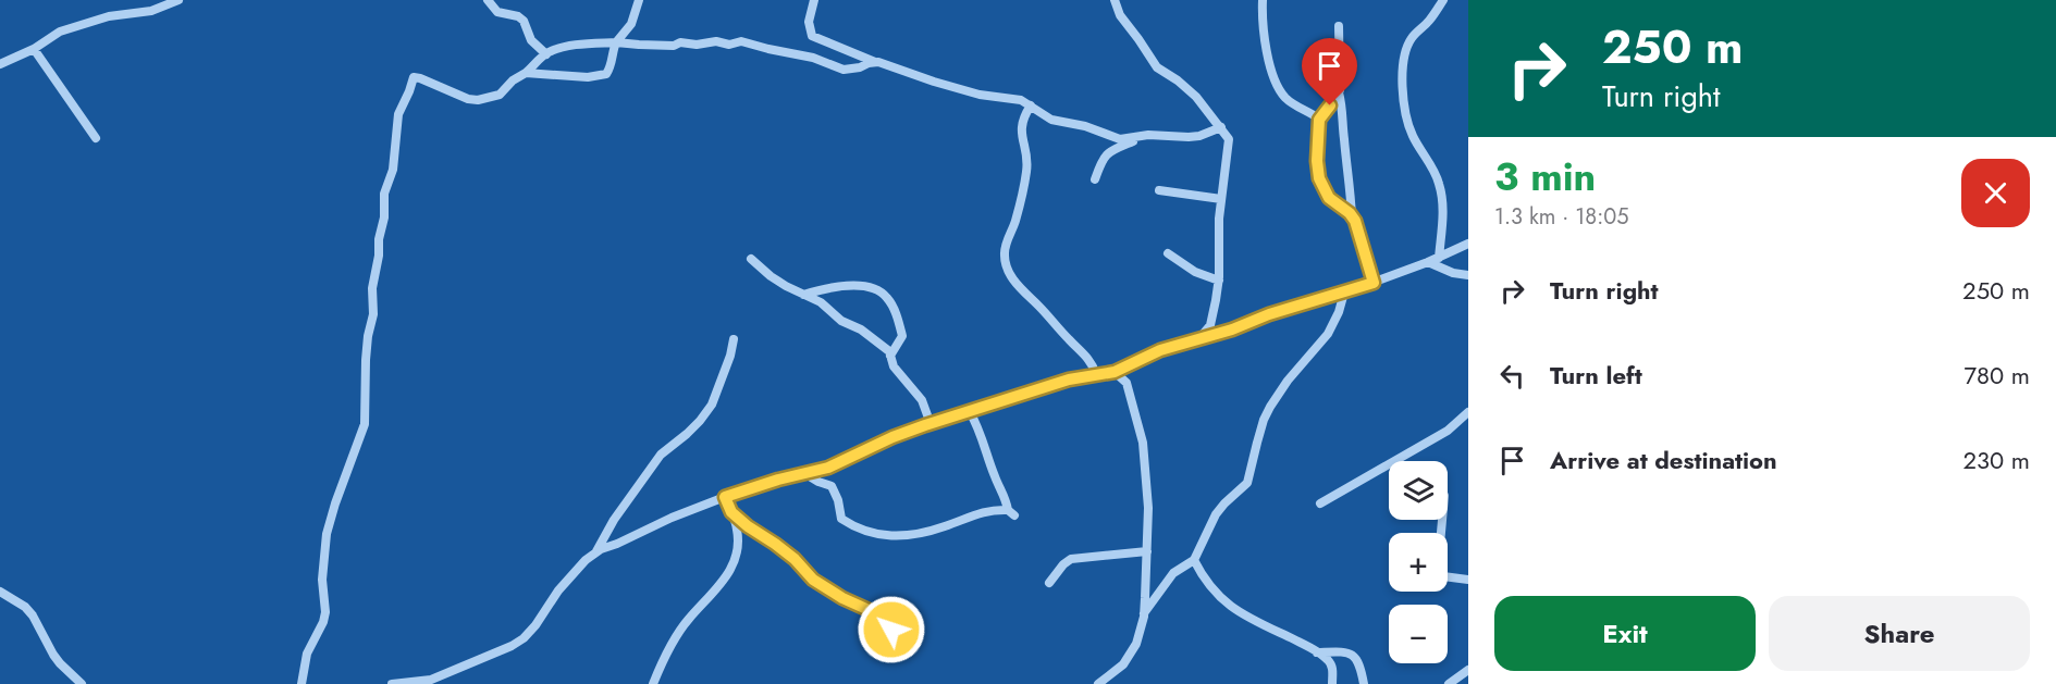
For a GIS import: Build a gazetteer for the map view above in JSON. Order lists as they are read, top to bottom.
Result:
{
  "page": {
    "turn": ["250 m", "Turn right"],
    "heading": ["3 min", "1.3 km · 18:05"],
    "list": [
      {
        "name": "Turn right",
        "value": "250 m"
      },
      {
        "name": "Turn left",
        "value": "780 m"
      },
      {
        "name": "Arrive at destination",
        "value": "230 m"
      }
    ],
    "map_buttons": ["+", "−"],
    "buttons": ["Exit", "Share"]
  }
}
